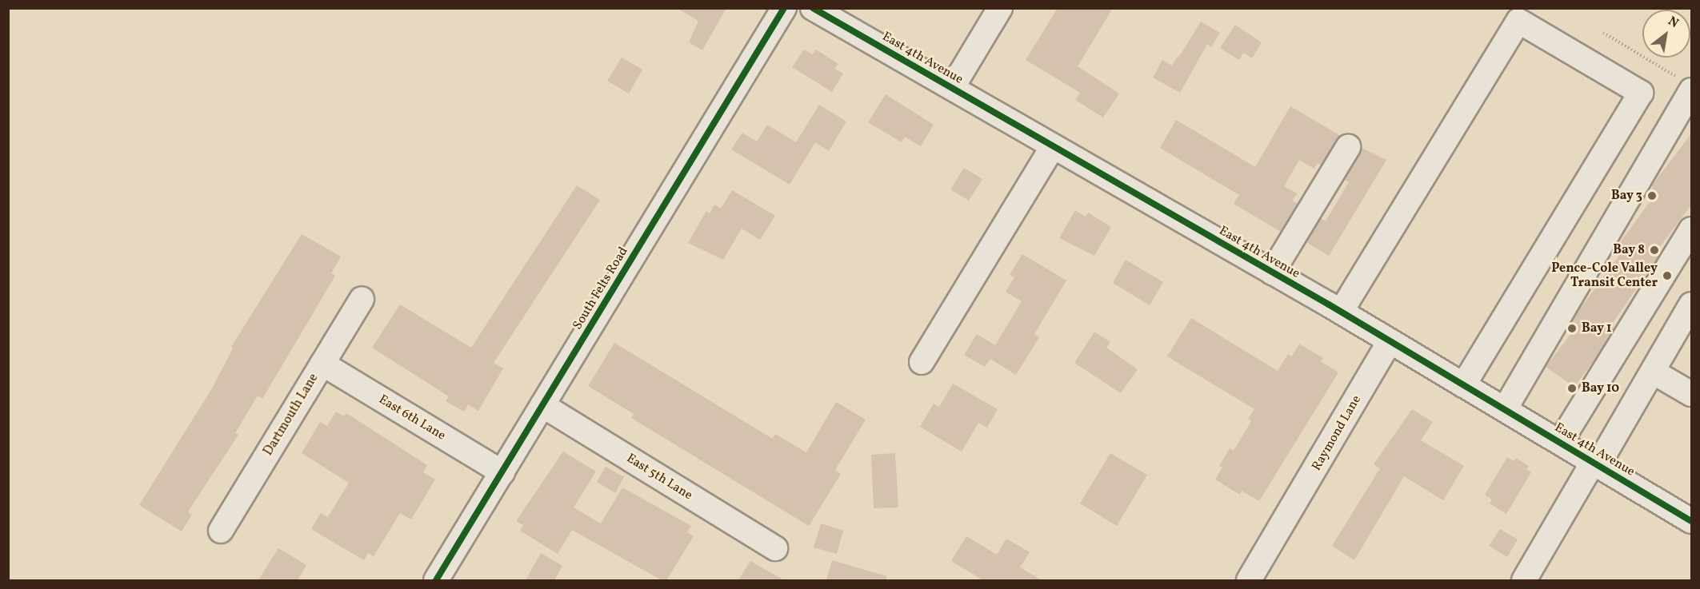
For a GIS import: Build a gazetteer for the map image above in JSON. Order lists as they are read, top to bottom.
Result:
{
  "streets": {
    "street": [
      "East 4th Avenue",
      "South Felts Road",
      "Dartmouth Lane",
      "East 6th Lane",
      "Raymond Lane",
      "East 5th Lane"
    ]
  },
  "crossings": [
    ["East 4th Avenue", "Raymond Lane"],
    ["South Felts Road", "East 6th Lane"],
    ["South Felts Road", "East 5th Lane"],
    ["Dartmouth Lane", "East 6th Lane"]
  ],
  "places": [
    "Bay 3",
    "Bay 8",
    "Pence-Cole Valley Transit Center",
    "Bay 1",
    "Bay 10"
  ],
  "north": "top right"
}
